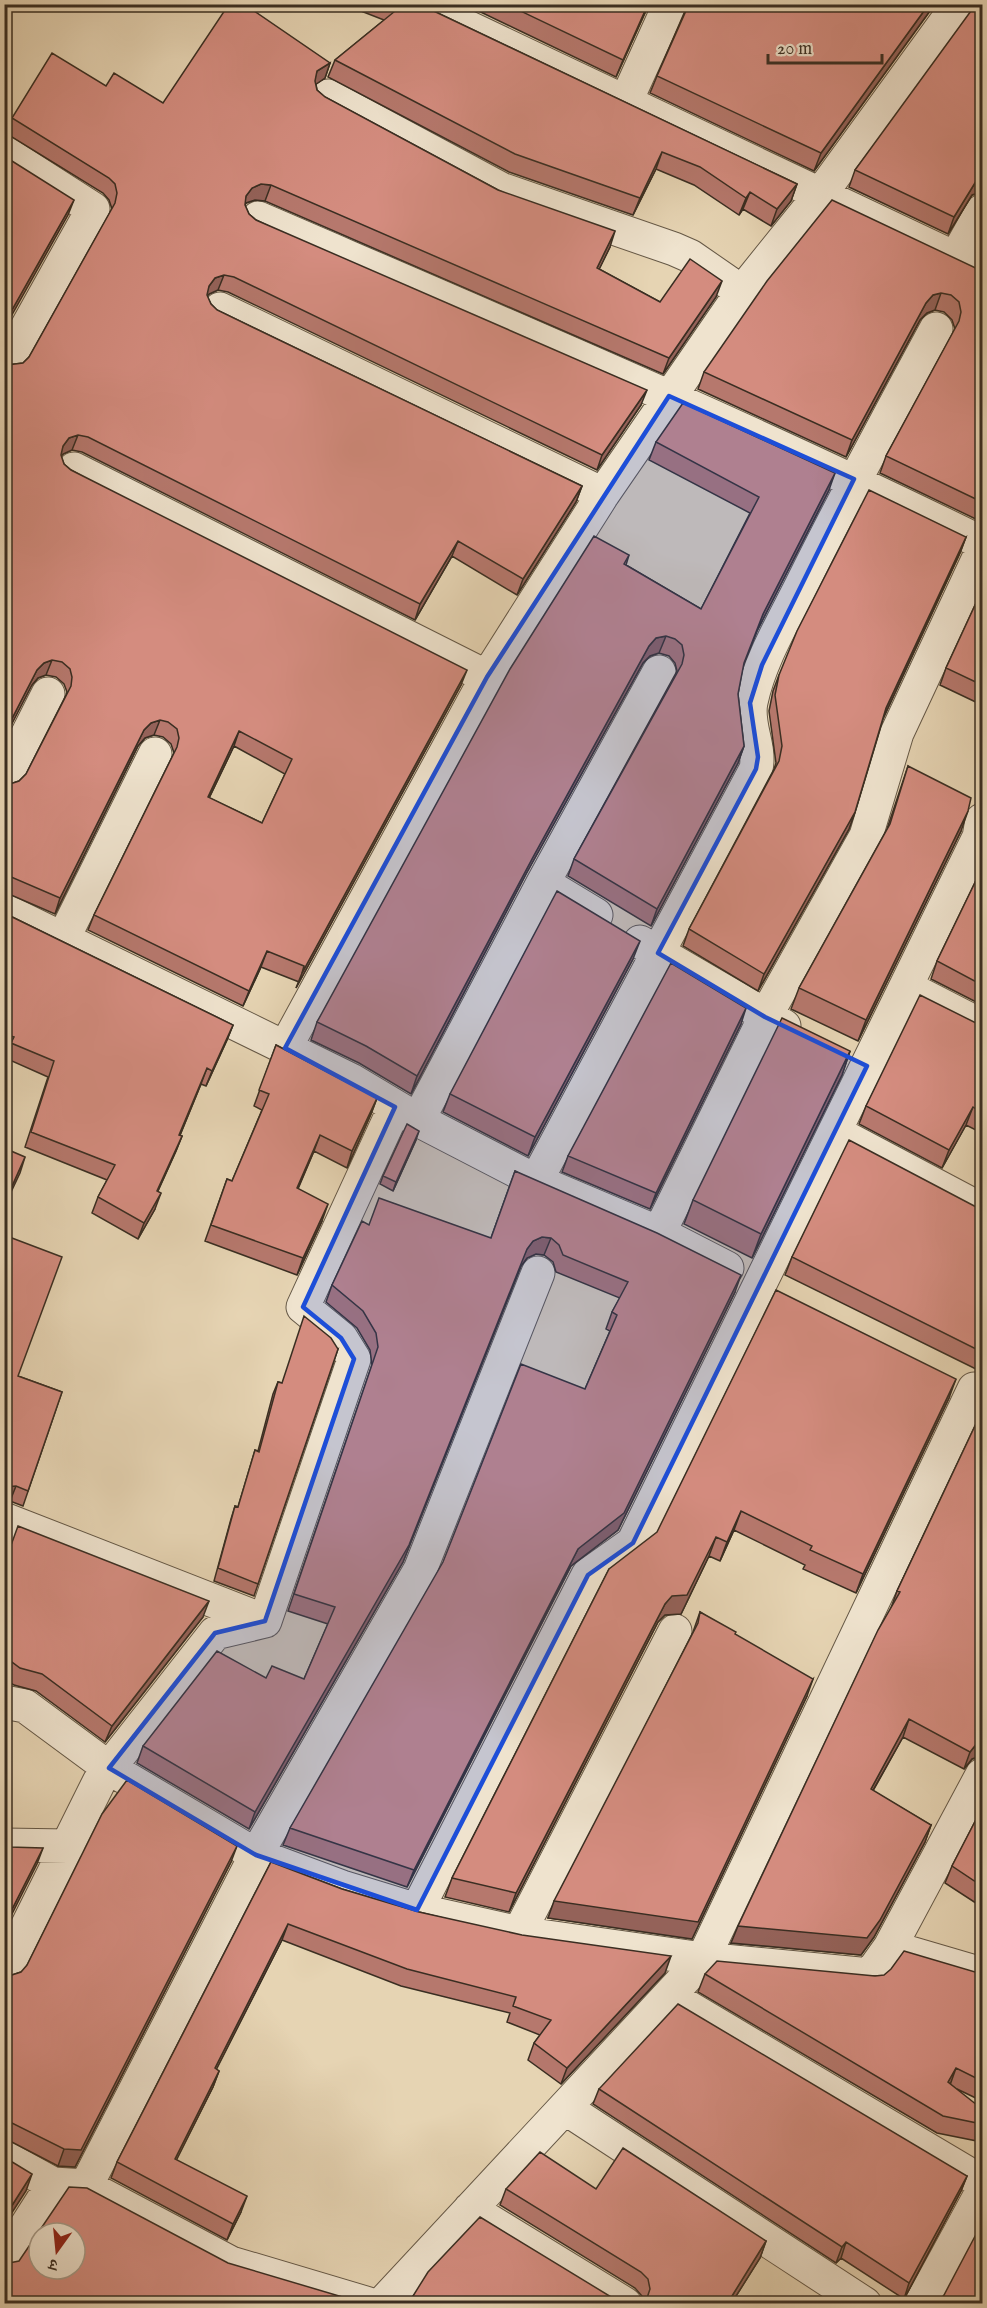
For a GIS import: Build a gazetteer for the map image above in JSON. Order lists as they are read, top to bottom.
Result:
{
  "scale_bar": "20 m",
  "north": "bottom"
}
